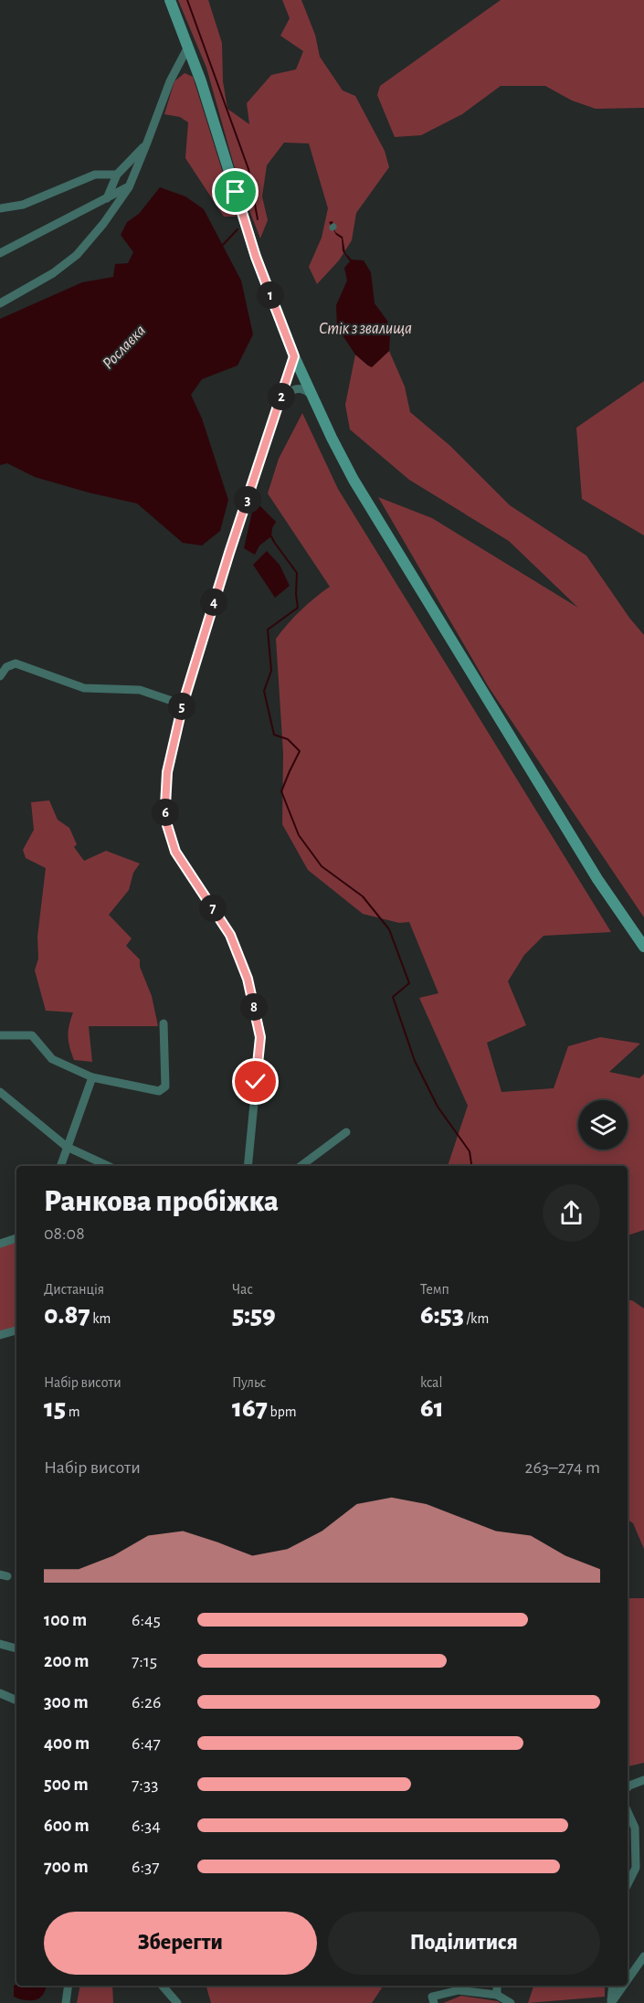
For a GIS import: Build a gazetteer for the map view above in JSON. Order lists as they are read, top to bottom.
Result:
{
  "water": ["Стік з звалища", "Рославка"],
  "page": {
    "pins": [
      "1",
      "2",
      "3",
      "4",
      "5",
      "6",
      "7",
      "8"
    ],
    "heading": ["Ранкова пробіжка", "08:08"],
    "stats": [
      ["Дистанція", "0.87 km"],
      ["Час", "5:59"],
      ["Темп", "6:53 /km"],
      ["Набір висоти", "15 m"],
      ["Пульс", "167 bpm"],
      ["kcal", "61"]
    ],
    "chart": ["Набір висоти", "263–274 m"],
    "list": [
      {
        "name": "100 m",
        "note": "6:45"
      },
      {
        "name": "200 m",
        "note": "7:15"
      },
      {
        "name": "300 m",
        "note": "6:26"
      },
      {
        "name": "400 m",
        "note": "6:47"
      },
      {
        "name": "500 m",
        "note": "7:33"
      },
      {
        "name": "600 m",
        "note": "6:34"
      },
      {
        "name": "700 m",
        "note": "6:37"
      }
    ],
    "buttons": ["Зберегти", "Поділитися"]
  }
}
